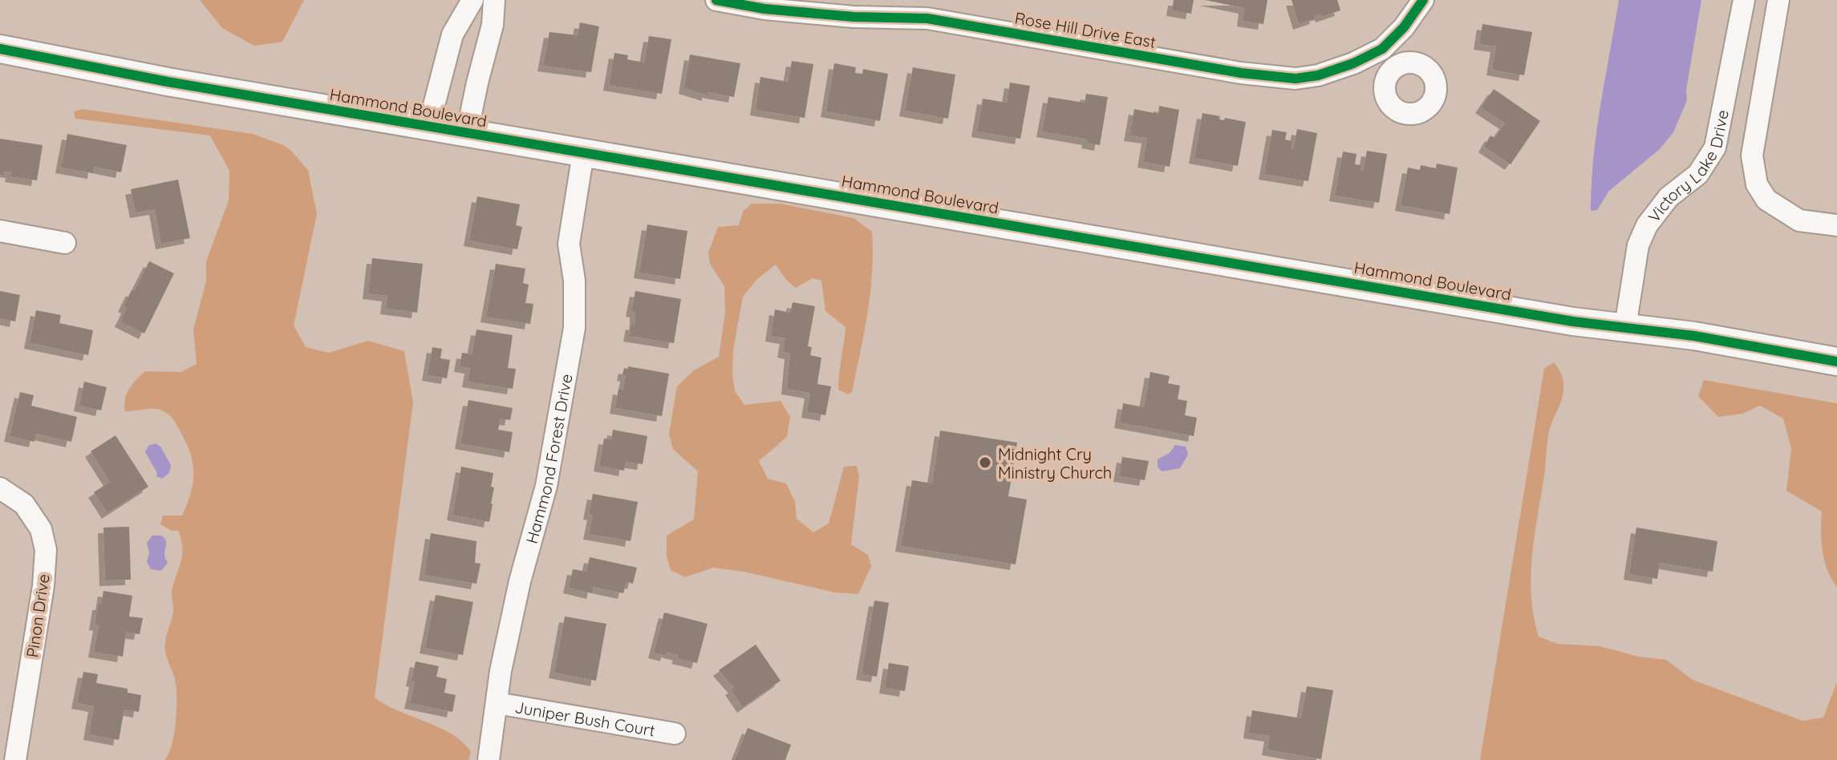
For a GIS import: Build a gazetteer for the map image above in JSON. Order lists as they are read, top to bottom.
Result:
{
  "streets": {
    "street": [
      "Rose Hill Drive East",
      "Hammond Boulevard",
      "Victory Lake Drive",
      "Hammond Forest Drive",
      "Pinon Drive",
      "Juniper Bush Court"
    ]
  },
  "crossings": [
    ["Hammond Boulevard", "Victory Lake Drive"],
    ["Hammond Boulevard", "Hammond Forest Drive"],
    ["Hammond Forest Drive", "Juniper Bush Court"]
  ],
  "places": ["Midnight Cry Ministry Church"]
}
